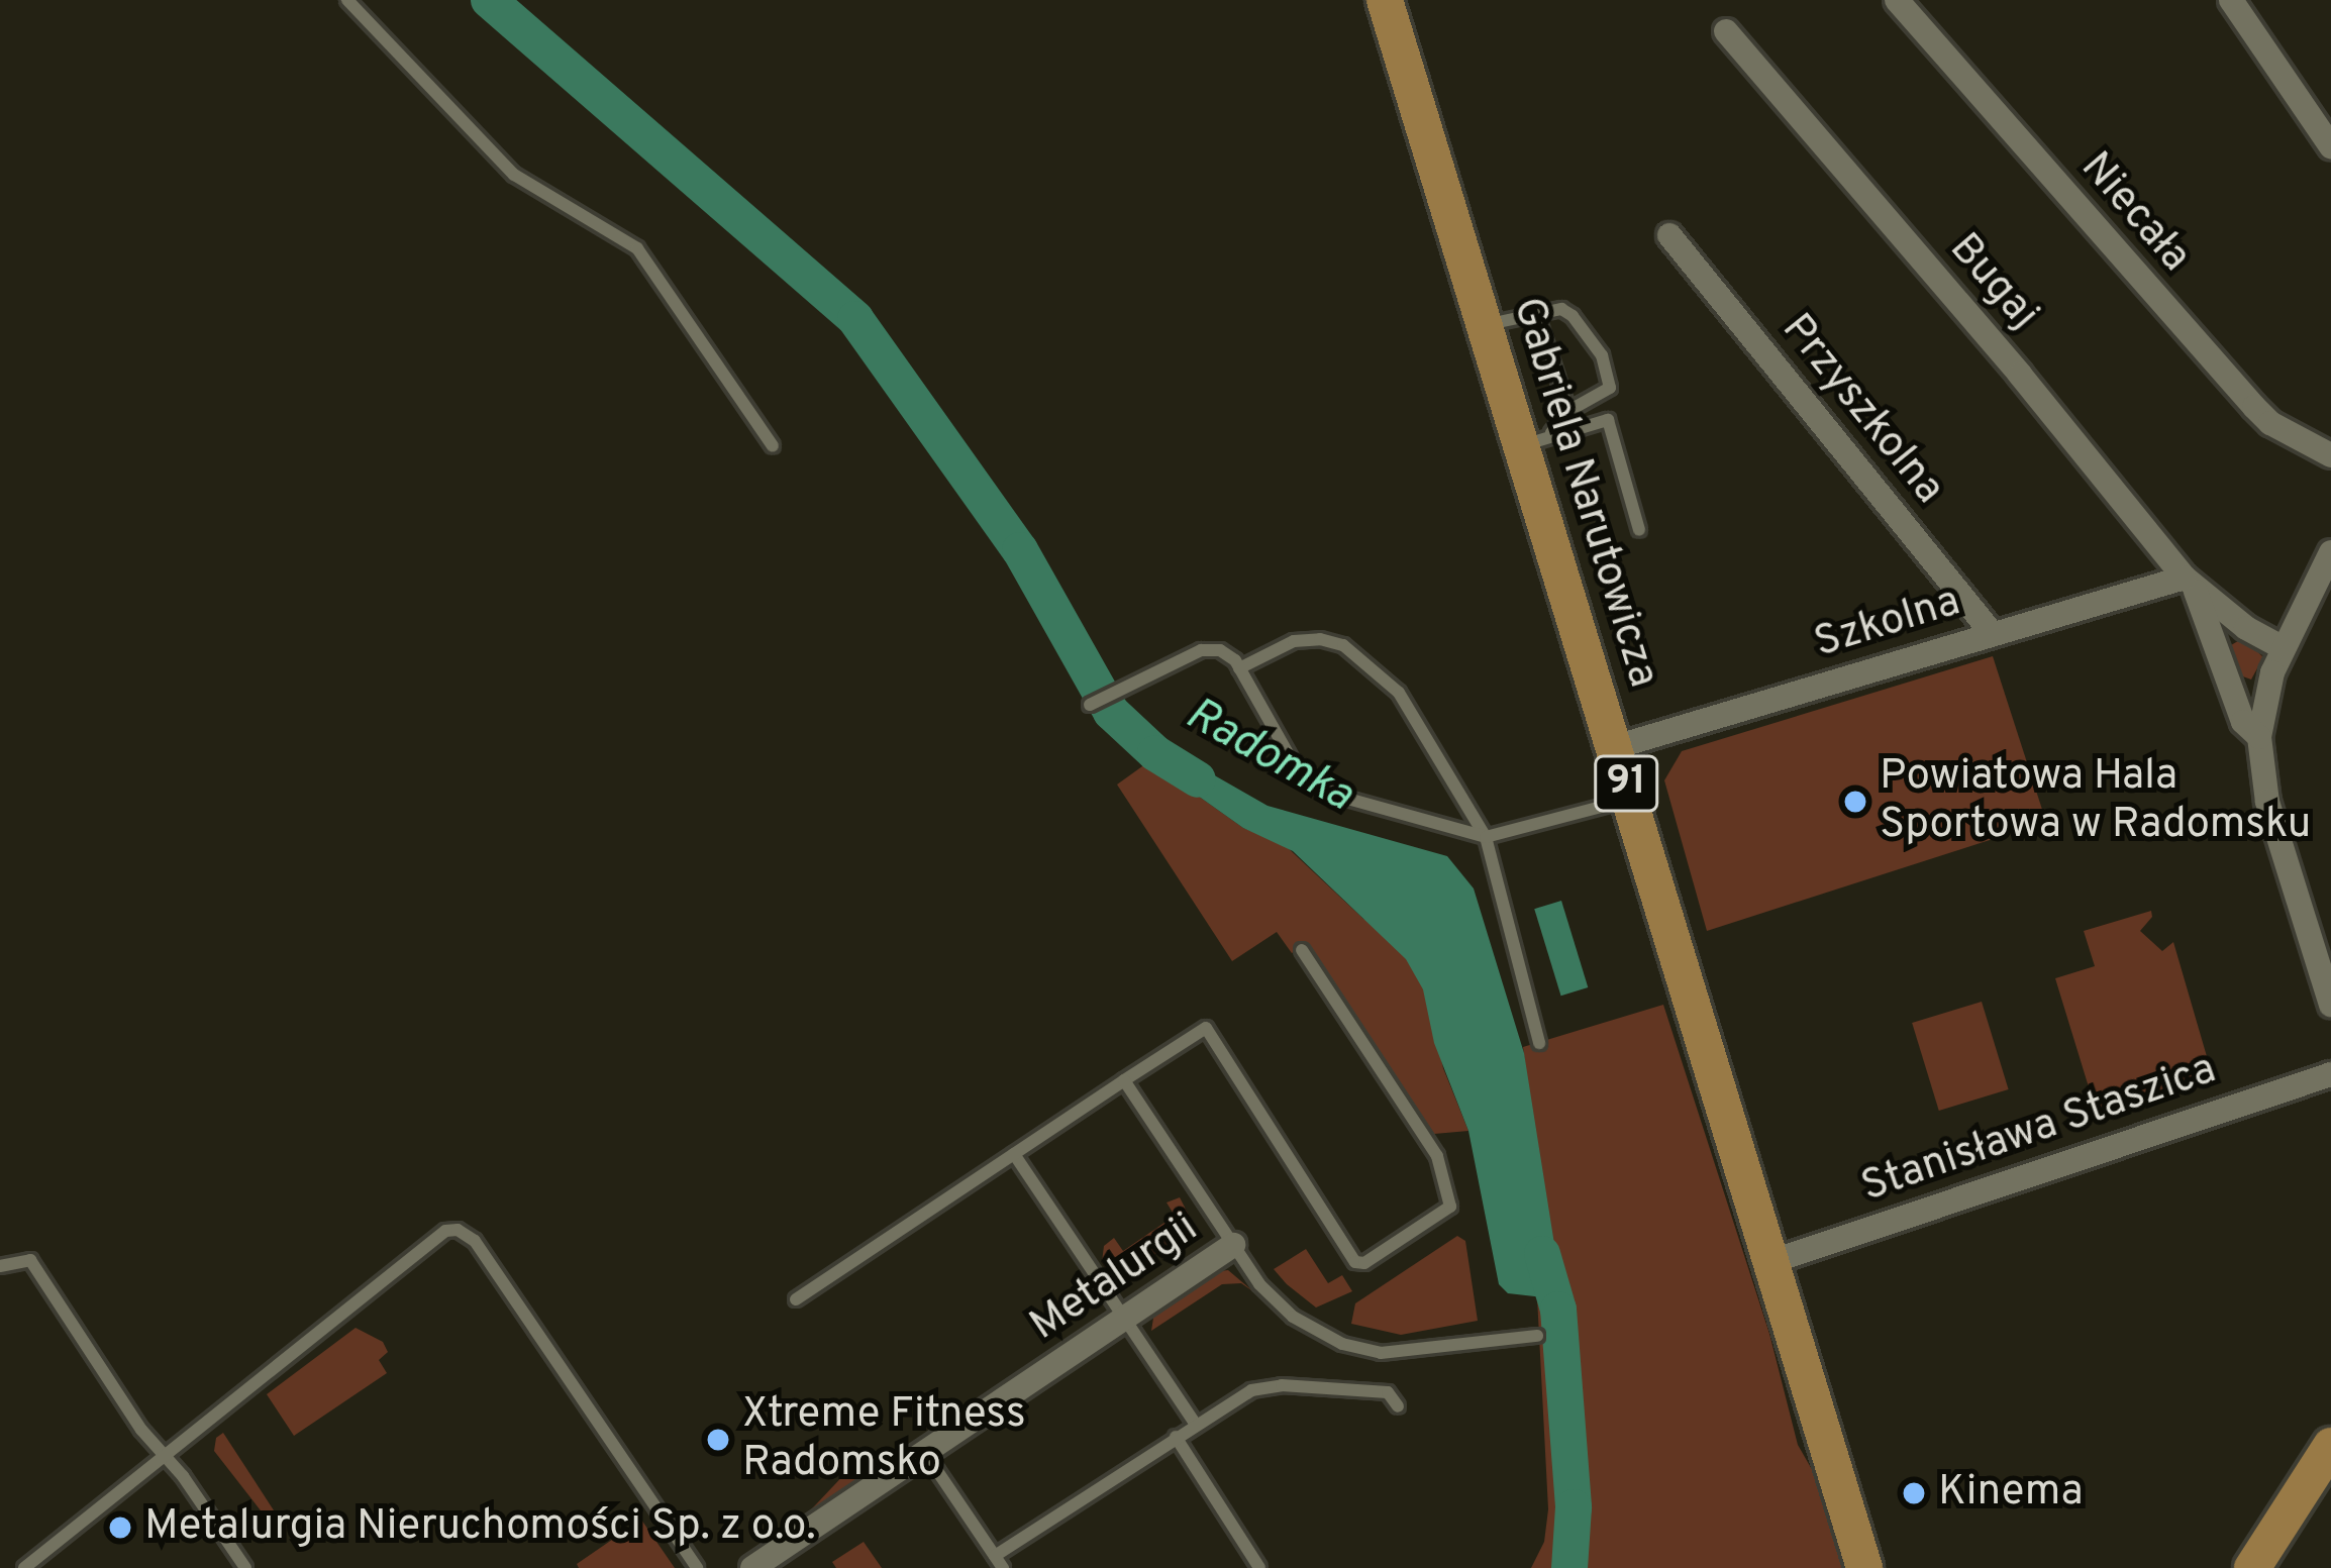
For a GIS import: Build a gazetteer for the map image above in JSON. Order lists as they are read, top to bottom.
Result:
{
  "streets": {
    "main road": ["Gabriela Narutowicza", "91"],
    "street": [
      "Niecała",
      "Bugaj",
      "Przyszkolna",
      "Szkolna",
      "Stanisława Staszica",
      "Metalurgii"
    ]
  },
  "crossings": [
    ["Bugaj", "Szkolna"],
    ["Przyszkolna", "Szkolna"],
    ["Gabriela Narutowicza", "Szkolna"],
    ["Gabriela Narutowicza", "Stanisława Staszica"]
  ],
  "water": ["Radomka"],
  "places": [
    "Powiatowa Hala Sportowa w Radomsku",
    "Xtreme Fitness Radomsko",
    "Kinema",
    "Metalurgia Nieruchomości Sp. z o.o."
  ]
}
